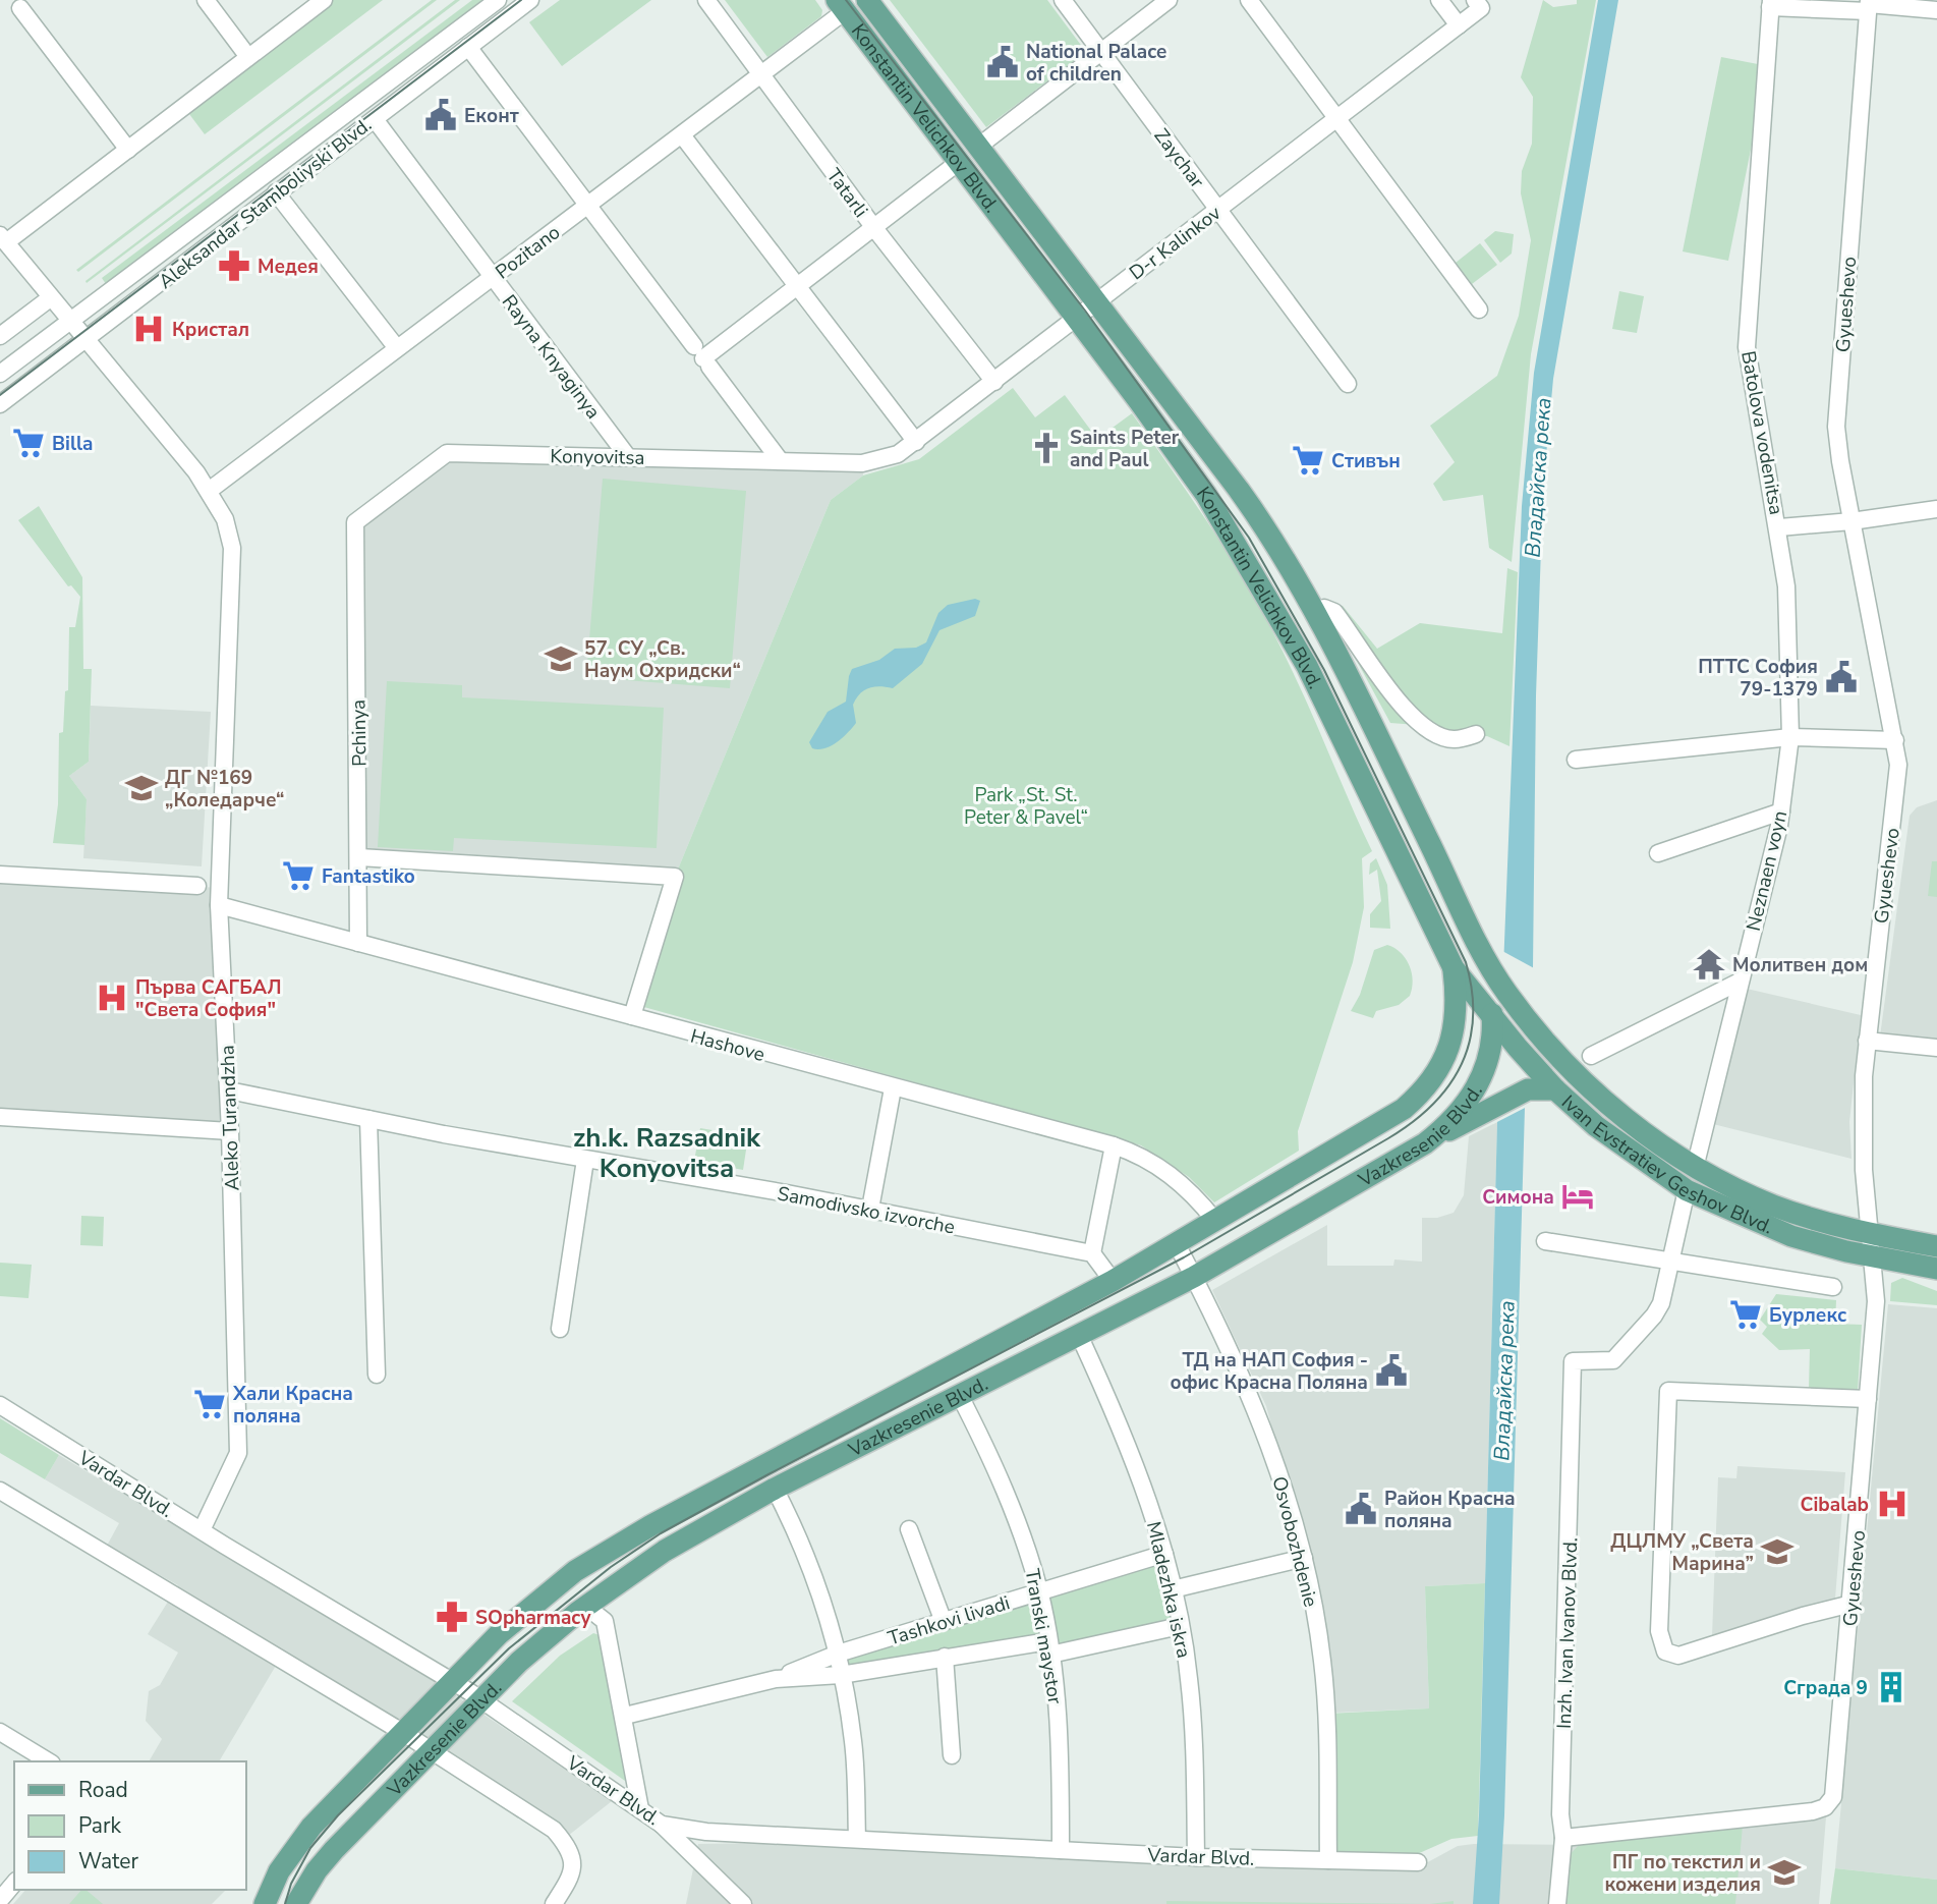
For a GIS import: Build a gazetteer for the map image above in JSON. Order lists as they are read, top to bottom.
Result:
{
  "streets": {
    "main road": ["Konstantin Velichkov Blvd.", "Vazkresenie Blvd.", "Ivan Evstratiev Geshov Blvd."],
    "street": [
      "Zaychar",
      "Tatarli",
      "Aleksandar Stamboliyski Blvd.",
      "D-r Kalinkov",
      "Pozitano",
      "Gyueshevo",
      "Rayna Knyaginya",
      "Batolova vodenitsa",
      "Konyovitsa",
      "Pchinya",
      "Neznaen voyn",
      "Hashove",
      "Aleko Turandzha",
      "Samodivsko izvorche",
      "Vardar Blvd.",
      "Osvobozhdenie",
      "Mladezhka iskra",
      "Tashkovi livadi",
      "Inzh. Ivan Ivanov Blvd.",
      "Transki maystor"
    ]
  },
  "crossings": [
    ["Konstantin Velichkov Blvd.", "D-r Kalinkov"],
    ["Konstantin Velichkov Blvd.", "Pozitano"],
    ["Konstantin Velichkov Blvd.", "Vazkresenie Blvd."],
    ["Konstantin Velichkov Blvd.", "Ivan Evstratiev Geshov Blvd."],
    ["Zaychar", "D-r Kalinkov"],
    ["Tatarli", "D-r Kalinkov"],
    ["Tatarli", "Pozitano"],
    ["Aleksandar Stamboliyski Blvd.", "Rayna Knyaginya"],
    ["Aleksandar Stamboliyski Blvd.", "Aleko Turandzha"],
    ["D-r Kalinkov", "Konyovitsa"],
    ["Pozitano", "Rayna Knyaginya"],
    ["Pozitano", "Aleko Turandzha"],
    ["Gyueshevo", "Ivan Evstratiev Geshov Blvd."],
    ["Gyueshevo", "Inzh. Ivan Ivanov Blvd."],
    ["Rayna Knyaginya", "Konyovitsa"],
    ["Batolova vodenitsa", "Neznaen voyn"],
    ["Konyovitsa", "Pchinya"],
    ["Pchinya", "Hashove"],
    ["Neznaen voyn", "Ivan Evstratiev Geshov Blvd."],
    ["Hashove", "Aleko Turandzha"],
    ["Hashove", "Vazkresenie Blvd."],
    ["Aleko Turandzha", "Samodivsko izvorche"],
    ["Aleko Turandzha", "Vardar Blvd."],
    ["Vazkresenie Blvd.", "Ivan Evstratiev Geshov Blvd."],
    ["Vazkresenie Blvd.", "Vardar Blvd."],
    ["Vazkresenie Blvd.", "Osvobozhdenie"],
    ["Vazkresenie Blvd.", "Mladezhka iskra"],
    ["Vazkresenie Blvd.", "Transki maystor"],
    ["Vardar Blvd.", "Osvobozhdenie"],
    ["Vardar Blvd.", "Mladezhka iskra"],
    ["Vardar Blvd.", "Transki maystor"],
    ["Mladezhka iskra", "Tashkovi livadi"],
    ["Tashkovi livadi", "Transki maystor"]
  ],
  "districts": ["zh.k. Razsadnik Konyovitsa"],
  "water": ["Владайска река"],
  "parks": ["Park „St. St. Peter & Pavel“"],
  "places": {
    "public building": [
      "National Palace of children",
      "Еконт",
      "ПТТС София 79-1379",
      "ТД на НАП София - офис Красна Поляна",
      "Район Красна поляна"
    ],
    "pharmacy": ["Медея", "SOpharmacy"],
    "hospital": ["Кристал", "Първа САГБАЛ \"Света София\"", "Cibalab"],
    "supermarket": [
      "Billa",
      "Стивън",
      "Fantastiko",
      "Бурлекс",
      "Хали Красна поляна"
    ],
    "church": ["Saints Peter and Paul"],
    "school or university": [
      "57. СУ „Св. Наум Охридски“",
      "ДГ №169 „Коледарче“",
      "ДЦЛМУ „Света Марина”",
      "ПГ по текстил и кожени изделия"
    ],
    "temple": ["Молитвен дом"],
    "hotel": ["Симона"],
    "building": ["Сграда 9"]
  },
  "legend": ["Road", "Park", "Water"]
}
